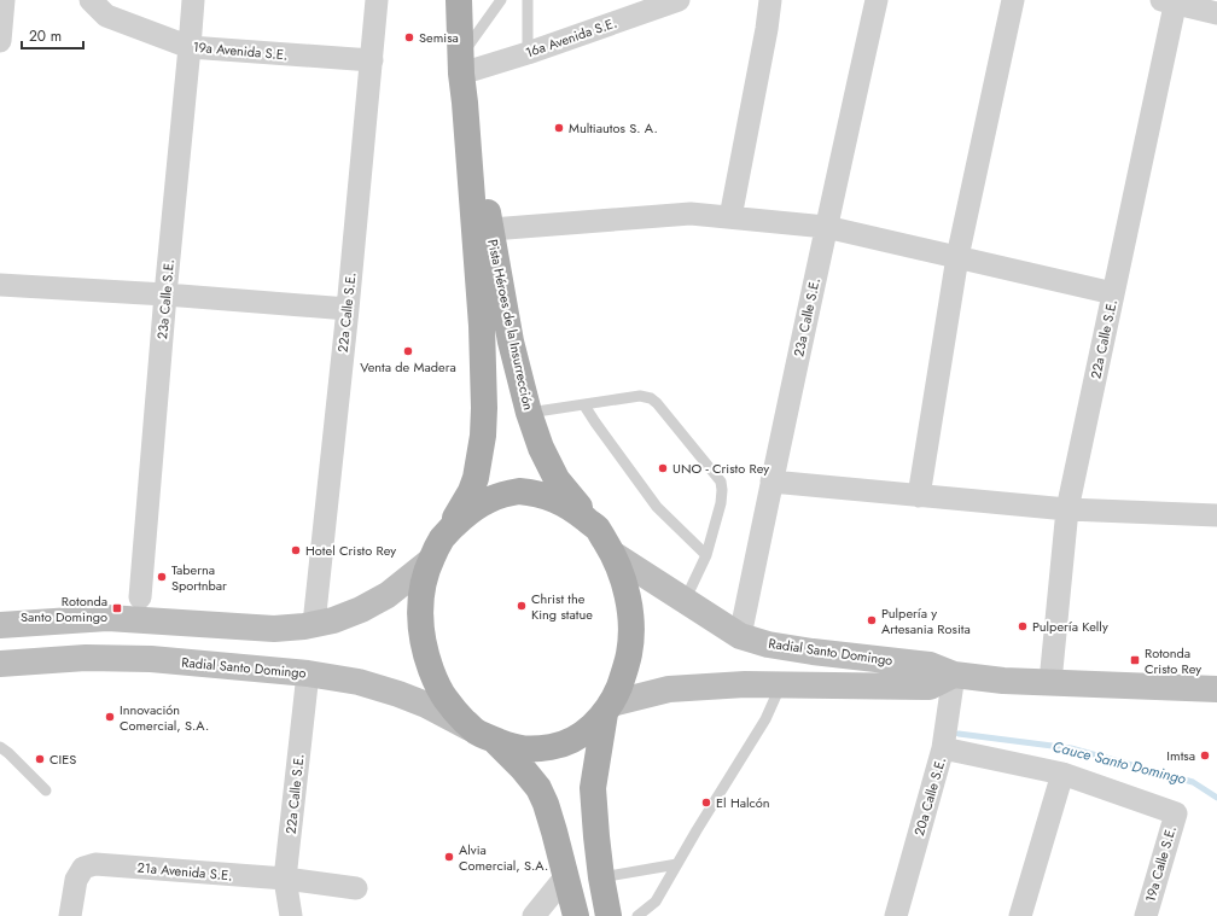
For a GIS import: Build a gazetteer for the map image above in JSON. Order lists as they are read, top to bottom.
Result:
{
  "streets": {
    "main road": ["Pista Héroes de la Insurrección", "Radial Santo Domingo"],
    "street": [
      "16a Avenida S.E.",
      "19a Avenida S.E.",
      "23a Calle S.E.",
      "22a Calle S.E.",
      "20a Calle S.E.",
      "19a Calle S.E.",
      "21a Avenida S.E."
    ]
  },
  "crossings": [
    ["16a Avenida S.E.", "Pista Héroes de la Insurrección"],
    ["19a Avenida S.E.", "23a Calle S.E."],
    ["19a Avenida S.E.", "22a Calle S.E."],
    ["23a Calle S.E.", "Radial Santo Domingo"],
    ["22a Calle S.E.", "Radial Santo Domingo"],
    ["22a Calle S.E.", "21a Avenida S.E."],
    ["Radial Santo Domingo", "20a Calle S.E."]
  ],
  "water": ["Cauce Santo Domingo"],
  "places": {
    "other": [
      "Semisa",
      "Multiautos S. A.",
      "Venta de Madera",
      "UNO - Cristo Rey",
      "Hotel Cristo Rey",
      "Taberna Sportnbar",
      "Christ the King statue",
      "Pulpería y Artesania Rosita",
      "Pulpería Kelly",
      "Innovación Comercial, S.A.",
      "Imtsa",
      "CIES",
      "El Halcón",
      "Alvia Comercial, S.A."
    ],
    "transit": ["Rotonda Santo Domingo", "Rotonda Cristo Rey"]
  },
  "scale_bar": "20 m"
}
